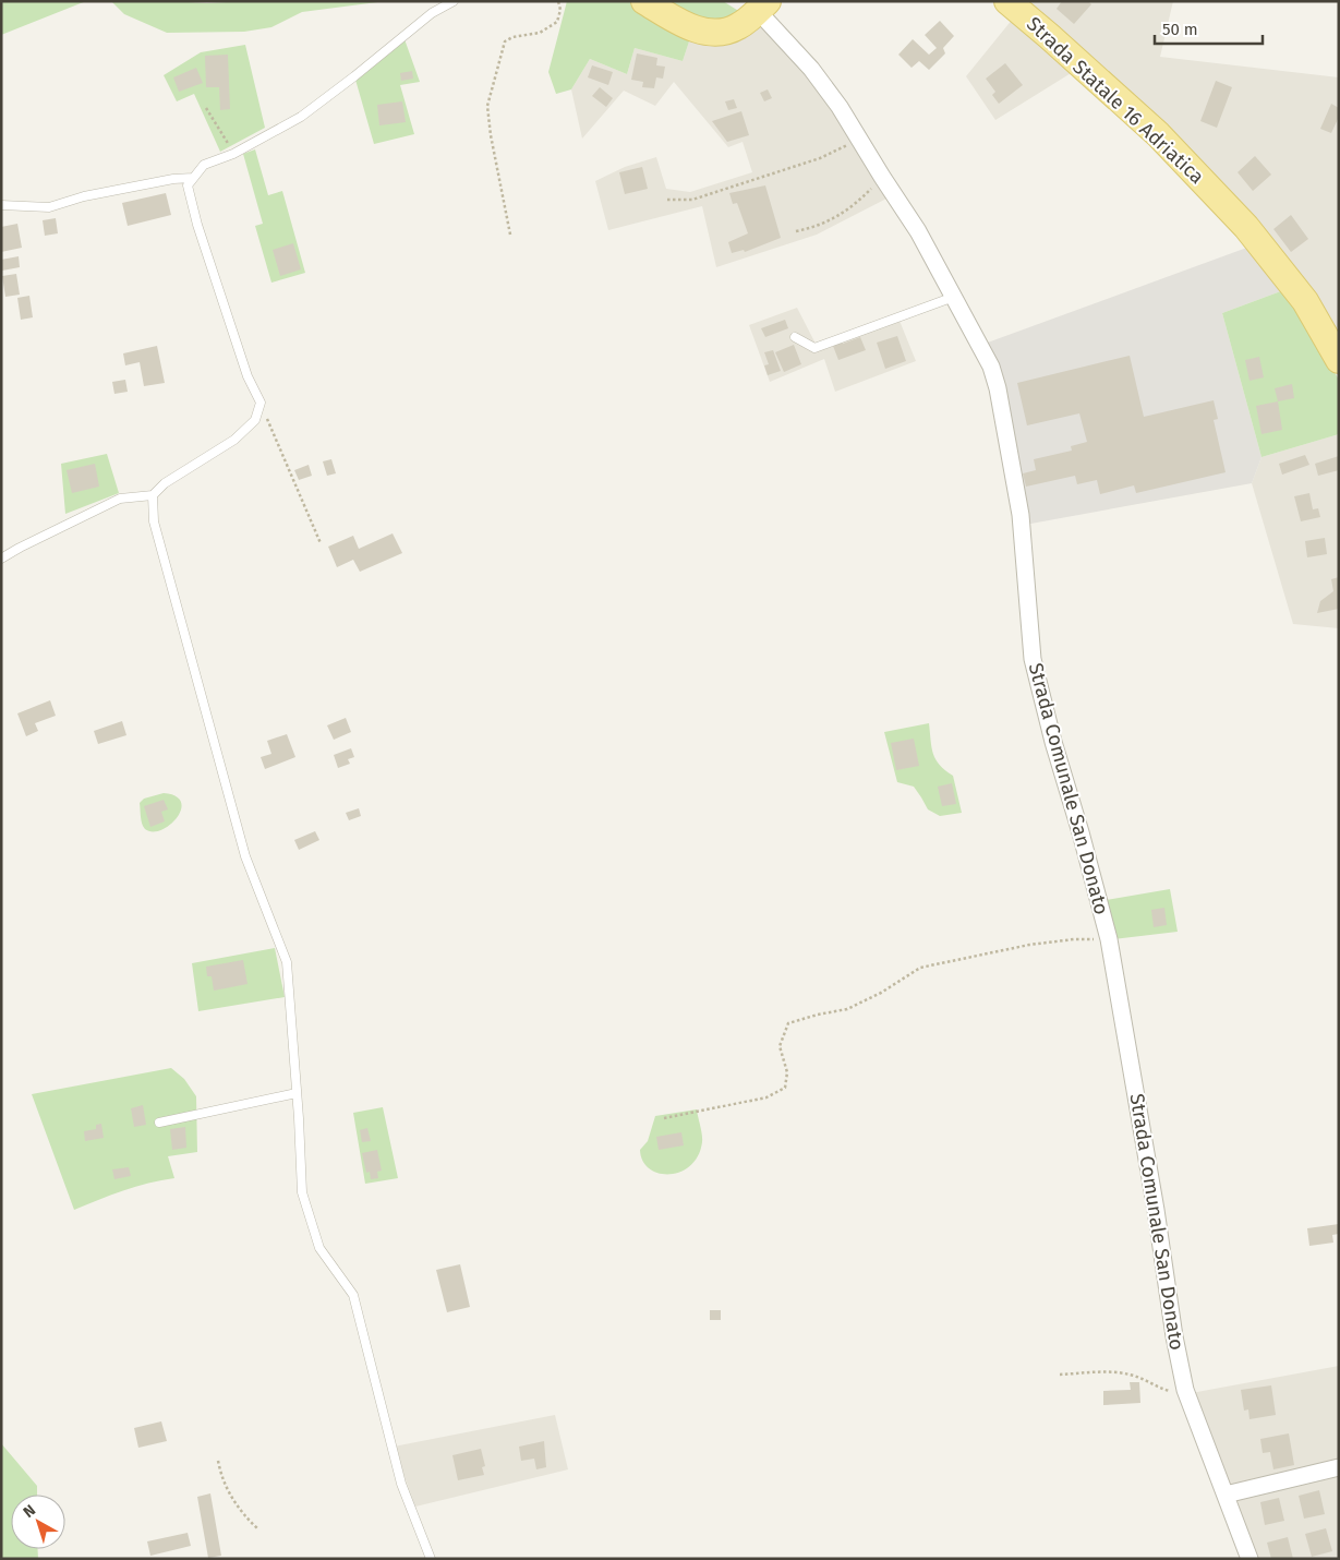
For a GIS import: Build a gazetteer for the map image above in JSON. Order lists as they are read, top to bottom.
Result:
{
  "streets": {
    "main road": ["Strada Statale 16 Adriatica"],
    "street": ["Strada Comunale San Donato"]
  },
  "scale_bar": "50 m",
  "north": "top left"
}
